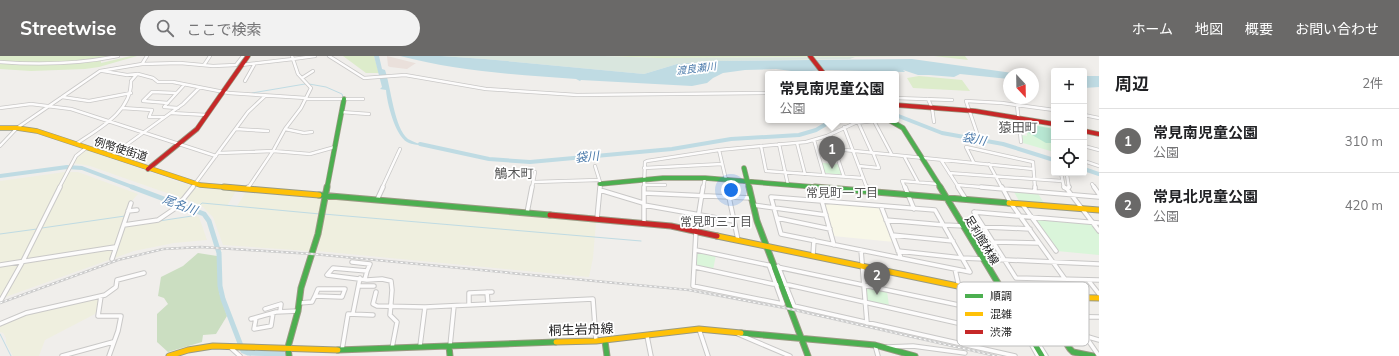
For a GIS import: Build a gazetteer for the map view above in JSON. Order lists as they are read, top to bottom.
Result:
{
  "streets": {
    "street": ["例幣使街道", "足利館林線", "桐生岩舟線"]
  },
  "districts": [
    "猿田町",
    "鵤木町",
    "常見町一丁目",
    "常見町三丁目"
  ],
  "water": ["渡良瀬川", "袋川", "尾名川"],
  "legend": ["順調", "混雑", "渋滞"],
  "north": "bottom",
  "page": {
    "header": "Streetwise",
    "search": "ここで検索",
    "nav": [
      "ホーム",
      "地図",
      "概要",
      "お問い合わせ"
    ],
    "heading": ["周辺", "2件"],
    "map_buttons": ["+", "−"],
    "popup": ["常見南児童公園", "公園"],
    "list": [
      {
        "mark": "1",
        "name": "常見南児童公園",
        "note": "公園",
        "value": "310 m"
      },
      {
        "mark": "2",
        "name": "常見北児童公園",
        "note": "公園",
        "value": "420 m"
      }
    ],
    "pins": ["1", "2"]
  }
}
